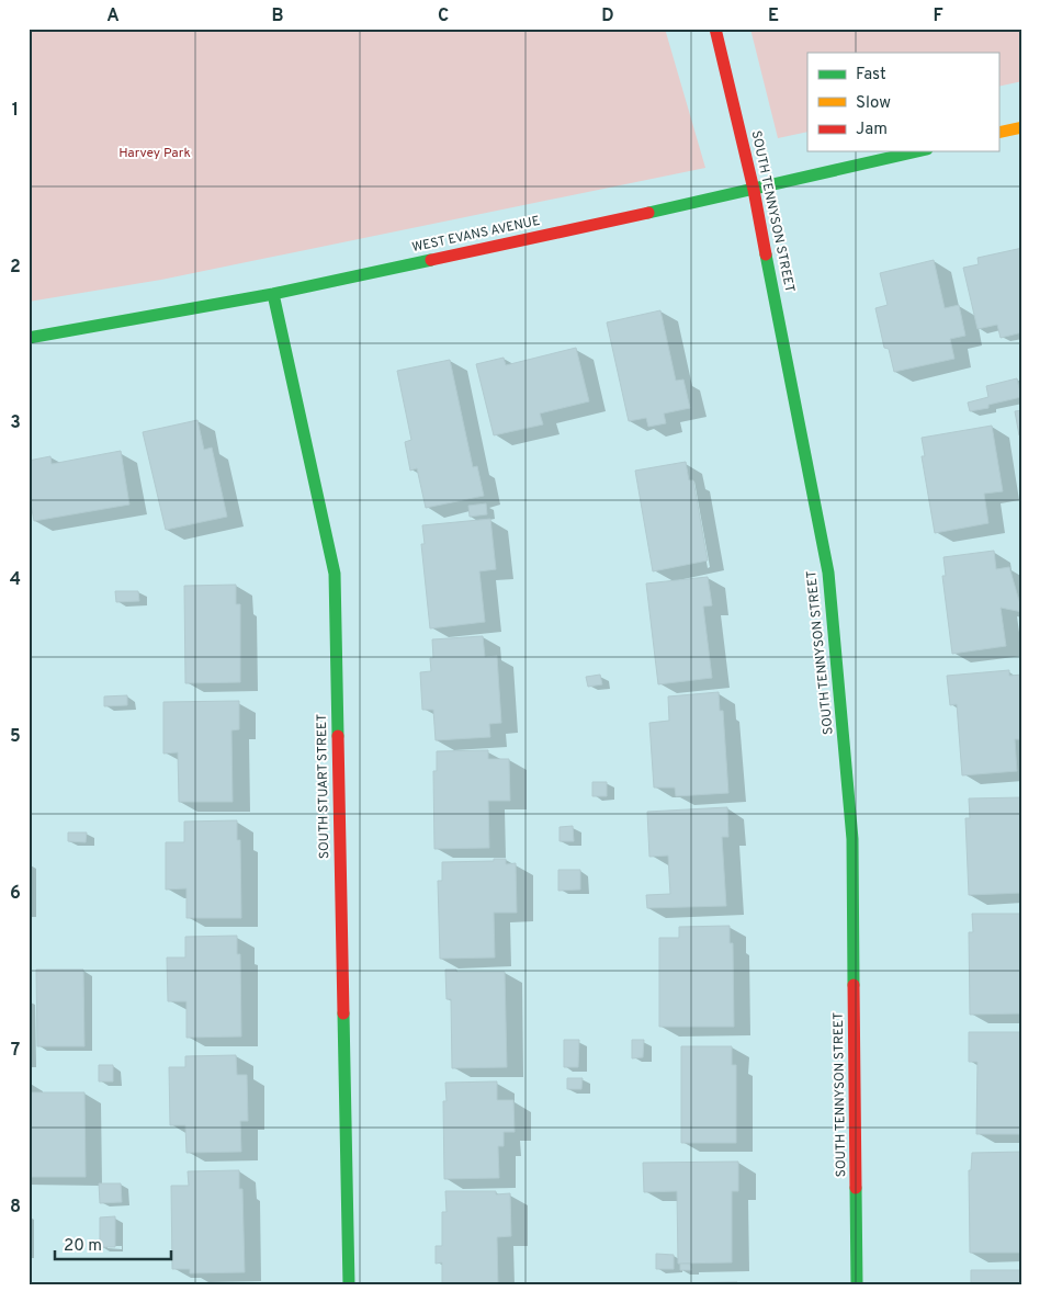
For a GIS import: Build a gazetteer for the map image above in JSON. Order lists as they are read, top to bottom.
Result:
{
  "streets": {
    "street": ["SOUTH TENNYSON STREET", "WEST EVANS AVENUE", "SOUTH STUART STREET"]
  },
  "crossings": [
    ["SOUTH TENNYSON STREET", "WEST EVANS AVENUE"],
    ["WEST EVANS AVENUE", "SOUTH STUART STREET"]
  ],
  "parks": ["Harvey Park"],
  "legend": ["Fast", "Slow", "Jam"],
  "scale_bar": "20 m",
  "grid": {
    "columns": [
      "A",
      "B",
      "C",
      "D",
      "E",
      "F"
    ],
    "rows": [
      "1",
      "2",
      "3",
      "4",
      "5",
      "6",
      "7",
      "8"
    ]
  }
}
